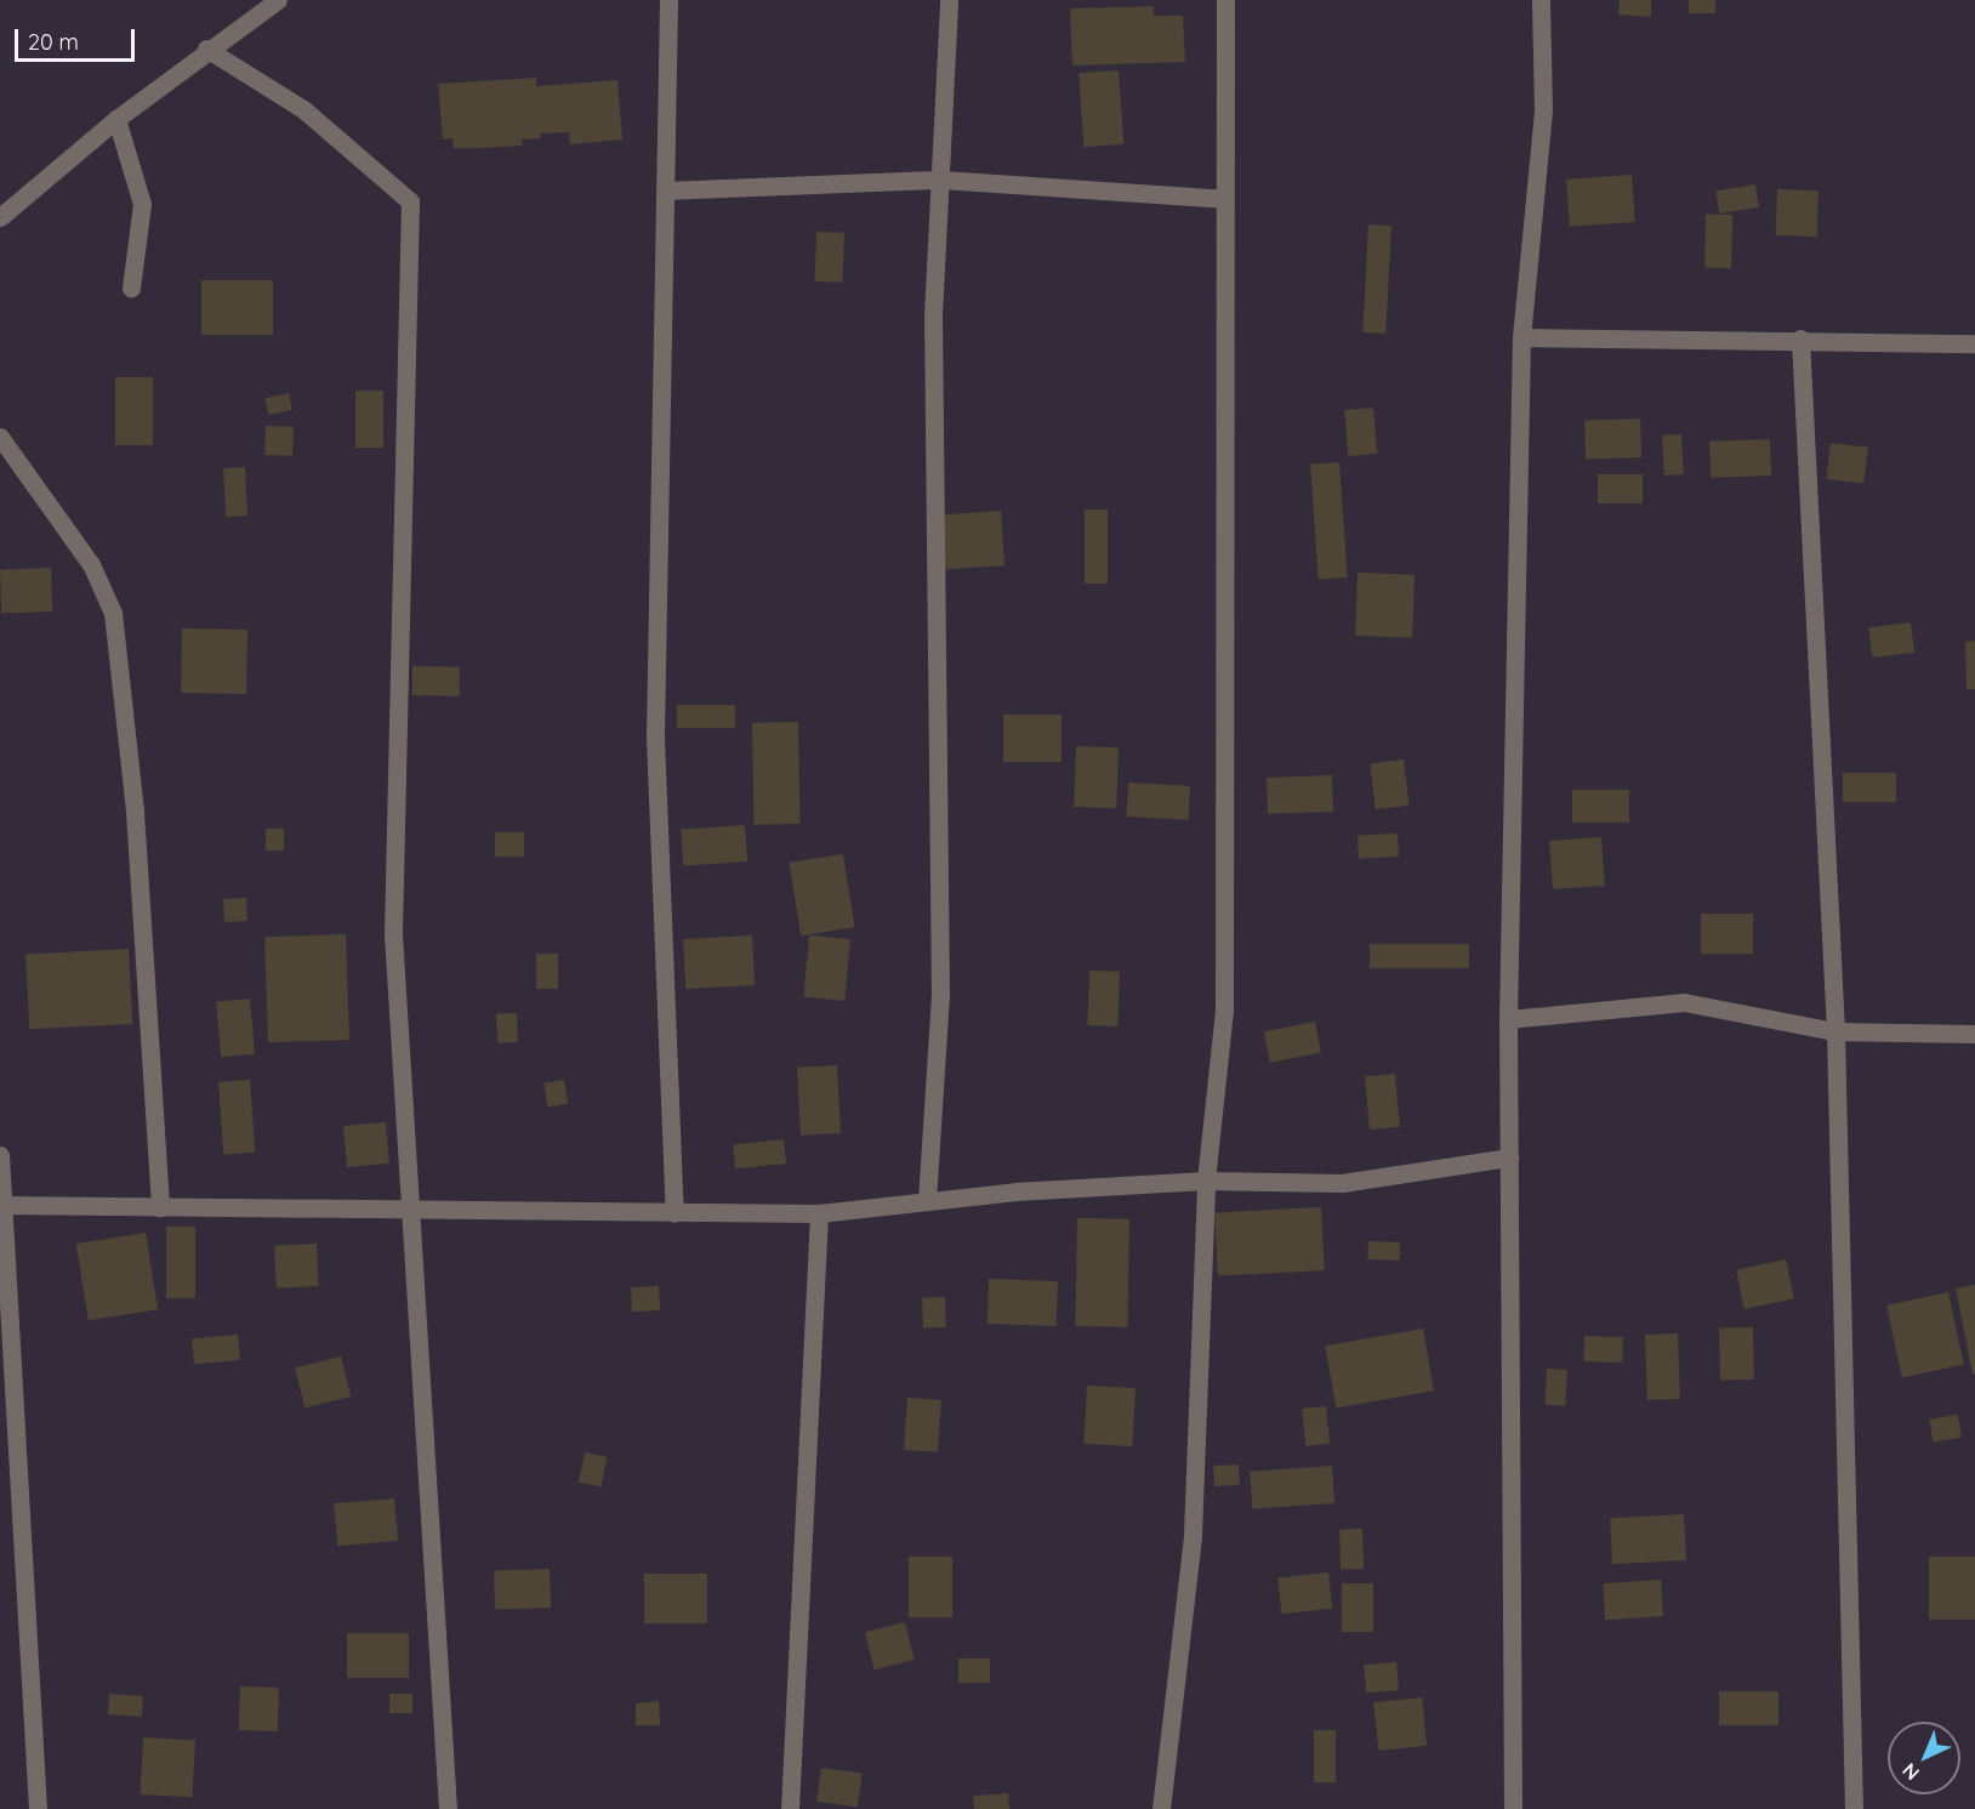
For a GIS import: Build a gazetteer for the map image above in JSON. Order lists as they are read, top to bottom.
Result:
{
  "scale_bar": "20 m",
  "north": "bottom left"
}
